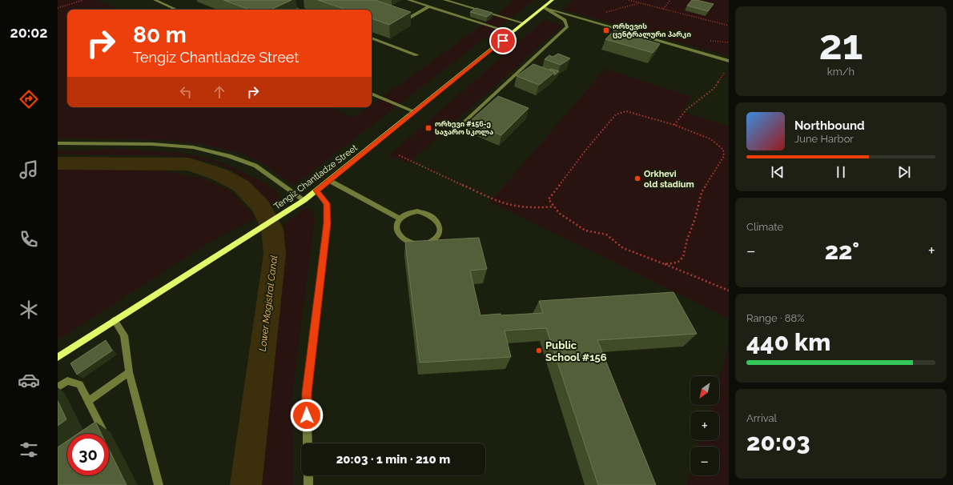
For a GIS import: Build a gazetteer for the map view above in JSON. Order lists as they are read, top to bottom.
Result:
{
  "streets": {
    "street": ["Tengiz Chantladze Street"]
  },
  "water": ["Lower Magistral Canal"],
  "places": {
    "transit": ["ორხევის ცენტრალური პარკი", "ორხევი #156-ე საჯარო სკოლა"],
    "other": ["Orkhevi old stadium", "Public School #156"]
  },
  "north": "bottom left",
  "page": {
    "tabs": "20:02",
    "tile": [
      ["21", "km/h"],
      "Climate",
      ["Range · 88%", "440 km"],
      ["Arrival", "20:03"]
    ],
    "turn": ["80 m", "Tengiz Chantladze Street"],
    "song": ["Northbound", "June Harbor"],
    "heat": ["−", "22°", "+"],
    "map_buttons": ["+", "−"],
    "limit": "30",
    "trip": "20:03 · 1 min · 210 m"
  }
}
